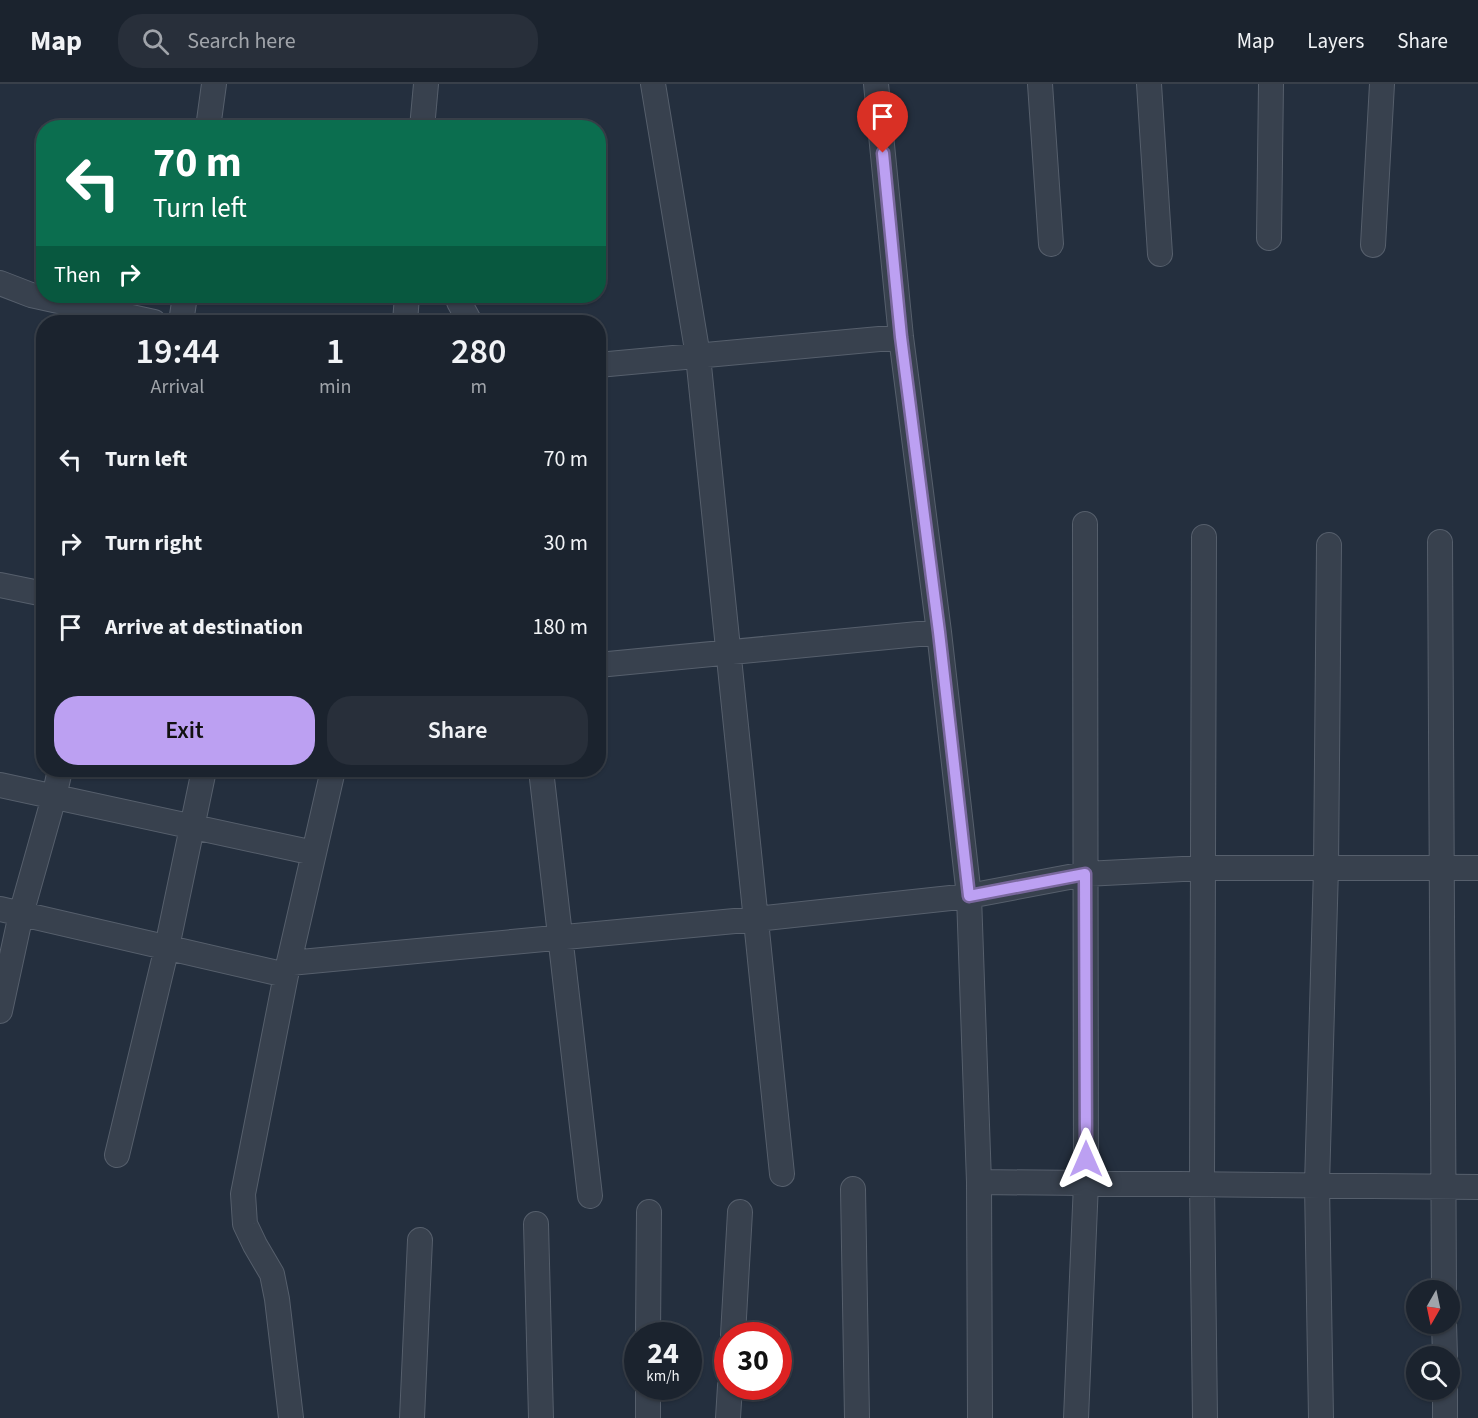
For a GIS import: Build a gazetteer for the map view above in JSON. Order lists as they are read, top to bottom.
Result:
{
  "north": "bottom",
  "page": {
    "header": "Map",
    "search": "Search here",
    "nav": ["Map", "Layers", "Share"],
    "turn": ["70 m", "Turn left"],
    "then": "Then",
    "eta": [
      "19:44",
      "Arrival",
      "1",
      "min",
      "280",
      "m"
    ],
    "list": [
      {
        "name": "Turn left",
        "value": "70 m"
      },
      {
        "name": "Turn right",
        "value": "30 m"
      },
      {
        "name": "Arrive at destination",
        "value": "180 m"
      }
    ],
    "buttons": ["Exit", "Share"],
    "speed": "24 km/h",
    "limit": "30"
  }
}
